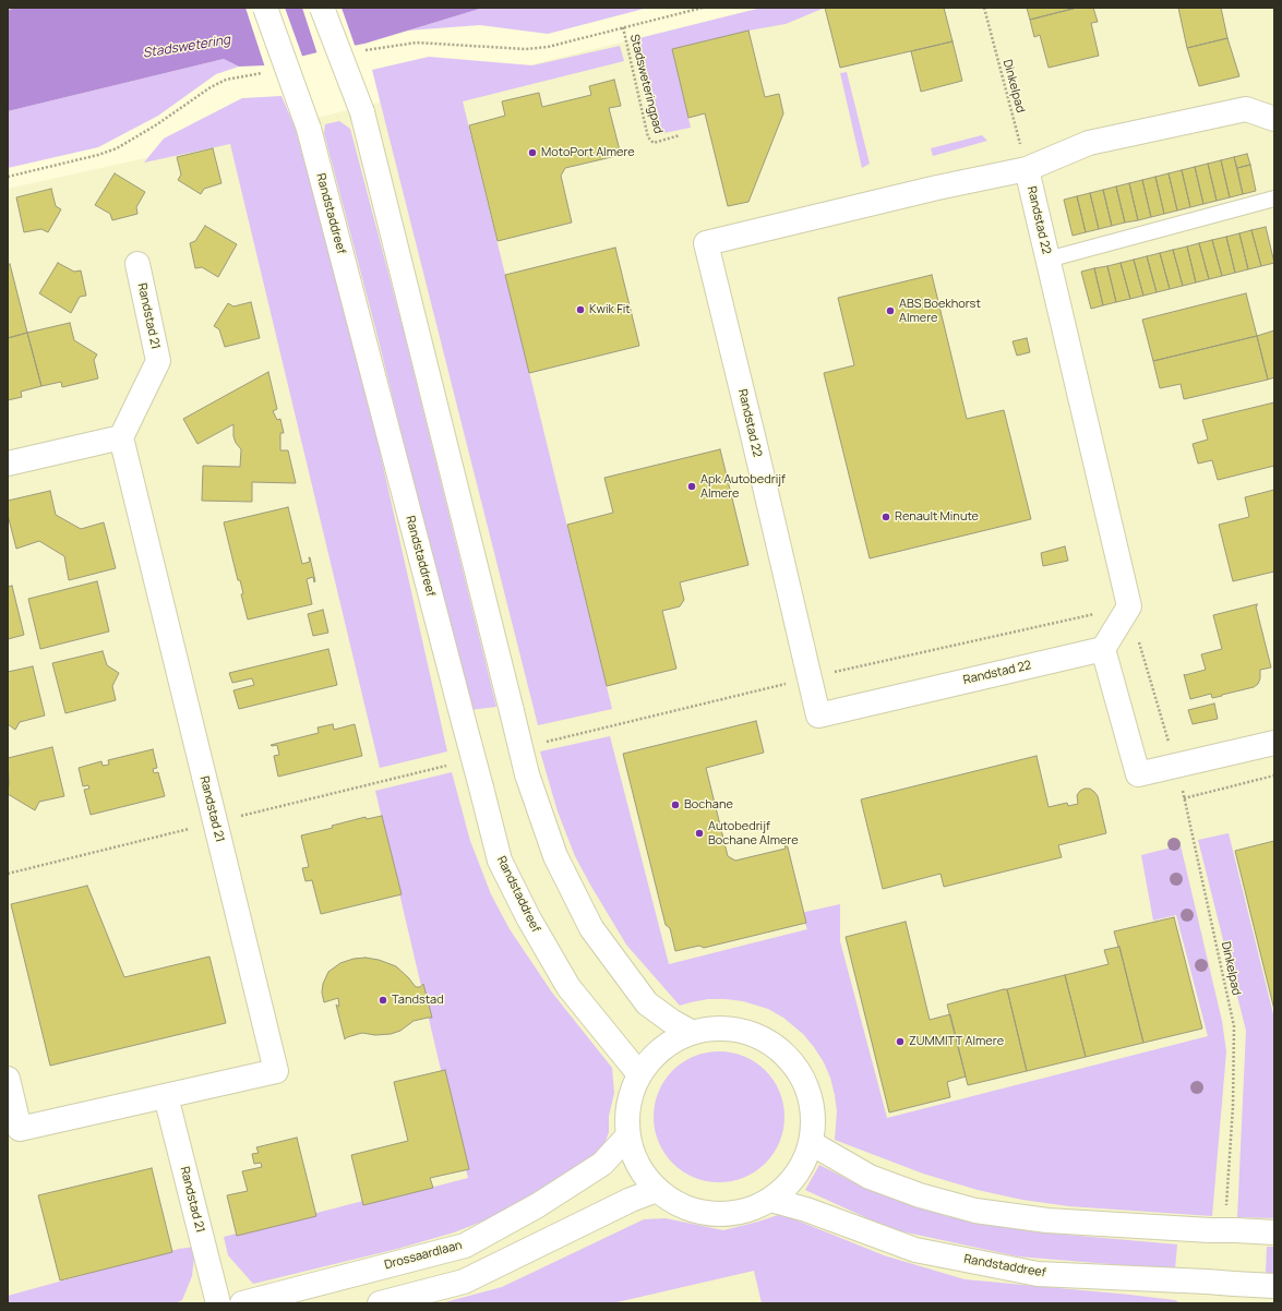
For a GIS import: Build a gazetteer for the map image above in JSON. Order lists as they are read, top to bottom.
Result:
{
  "streets": {
    "main road": [
      "Randstaddreef",
      "Randstad 22",
      "Randstad 21",
      "Drossaardlaan"
    ],
    "path": ["Stadsweteringpad", "Dinkelpad"]
  },
  "crossings": [
    ["Dinkelpad", "Randstad 22"]
  ],
  "water": ["Stadswetering"],
  "places": [
    "MotoPort Almere",
    "Kwik Fit",
    "ABS Boekhorst Almere",
    "Apk Autobedrijf Almere",
    "Renault Minute",
    "Bochane",
    "Autobedrijf Bochane Almere",
    "Tandstad",
    "ZUMMITT Almere"
  ]
}
